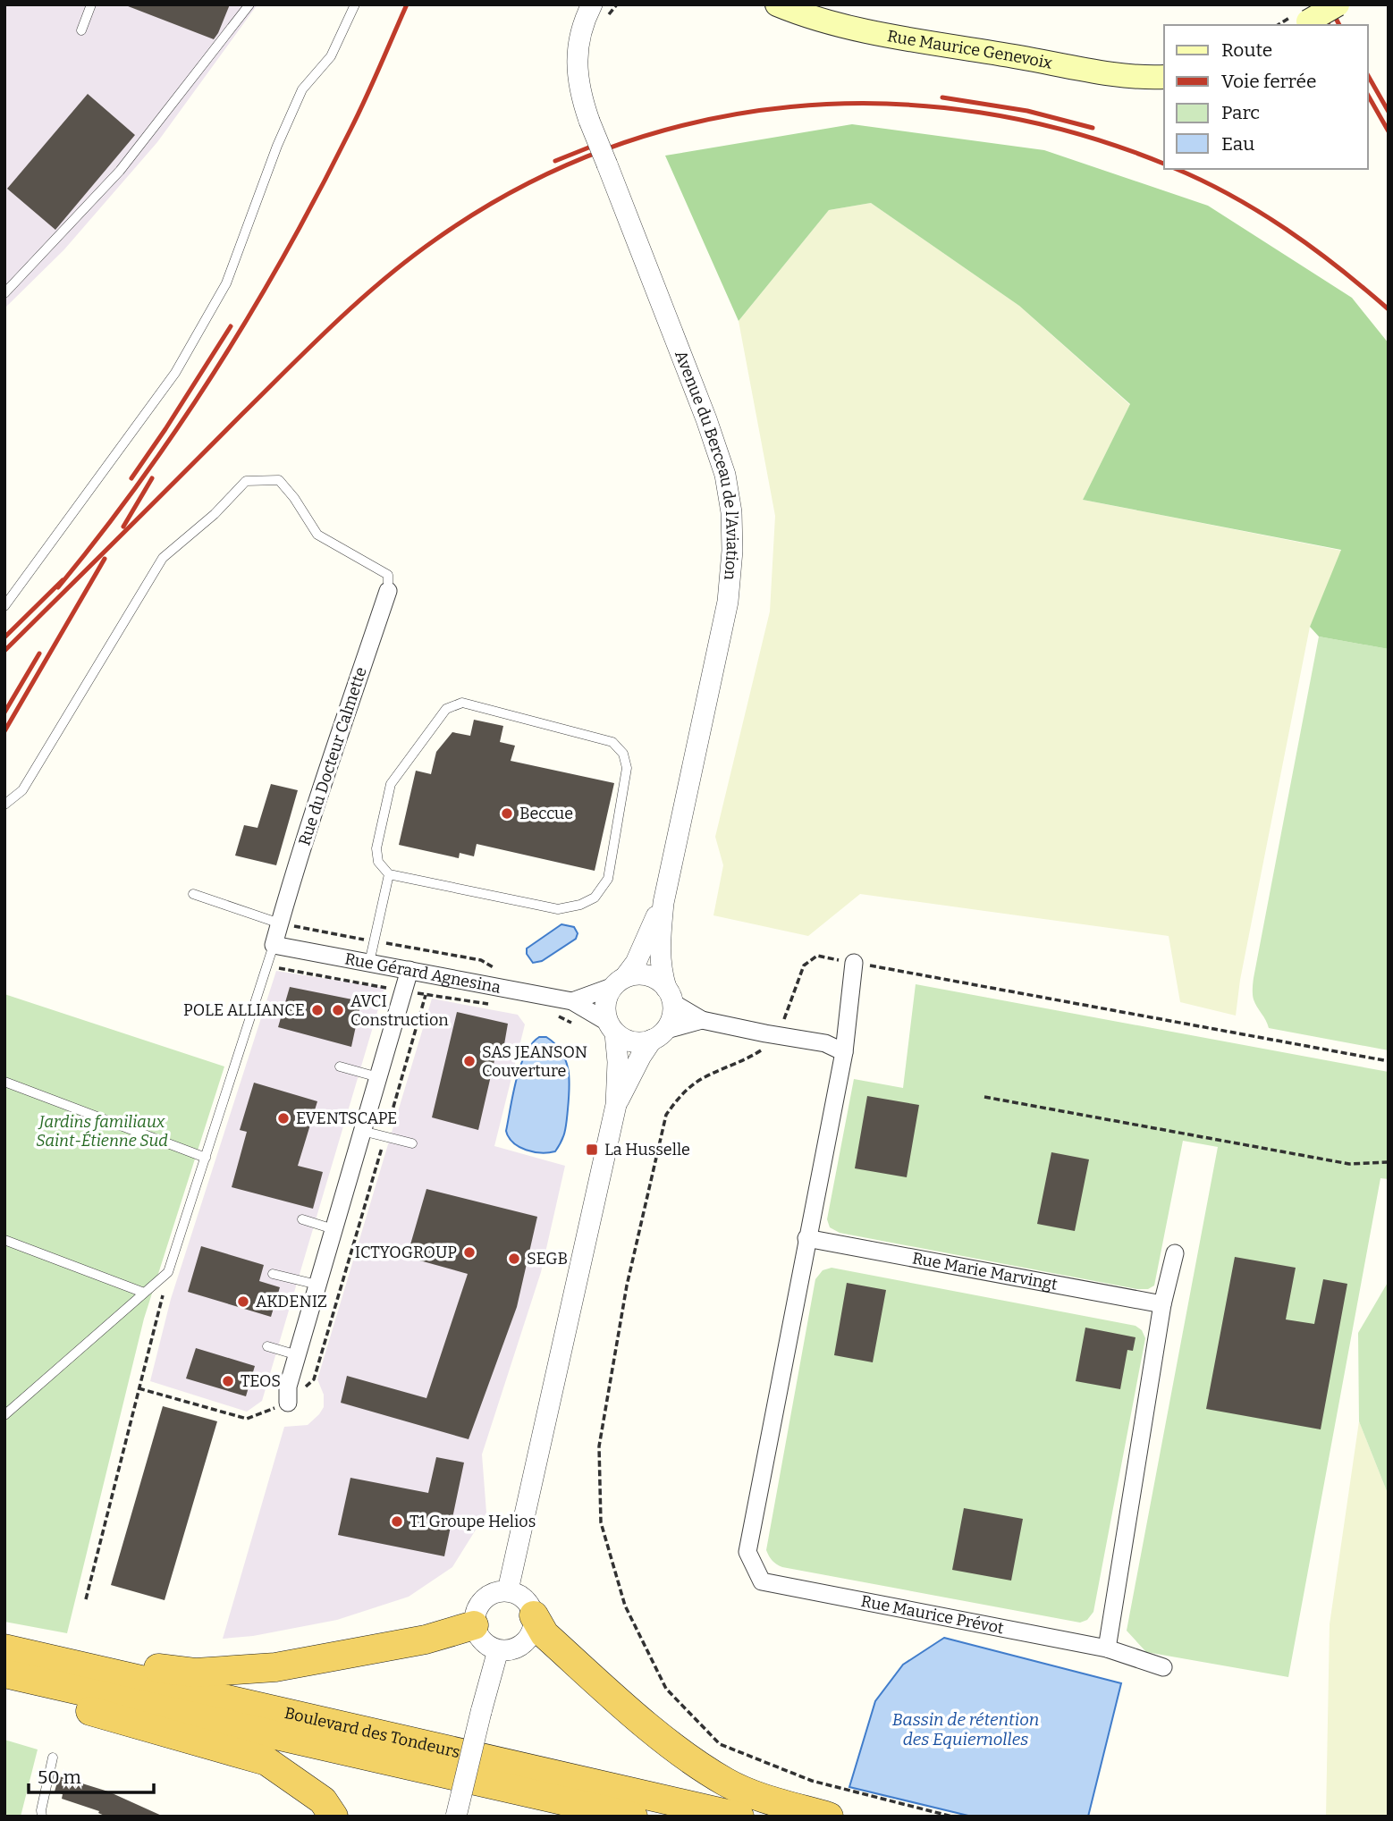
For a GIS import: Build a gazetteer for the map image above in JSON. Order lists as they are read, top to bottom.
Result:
{
  "streets": {
    "highway": ["Boulevard des Tondeurs"],
    "main road": ["Rue Maurice Genevoix"],
    "street": [
      "Avenue du Berceau de l'Aviation",
      "Rue du Docteur Calmette",
      "Rue Gérard Agnesina",
      "Rue Marie Marvingt",
      "Rue Maurice Prévot"
    ]
  },
  "crossings": [
    ["Avenue du Berceau de l'Aviation", "Rue Gérard Agnesina"],
    ["Rue du Docteur Calmette", "Rue Gérard Agnesina"],
    ["Rue Marie Marvingt", "Rue Maurice Prévot"]
  ],
  "water": ["Bassin de rétention des Equiernolles"],
  "parks": ["Jardins familiaux Saint-Étienne Sud"],
  "places": {
    "other": [
      "Beccue",
      "POLE ALLIANCE",
      "AVCI Construction",
      "SAS JEANSON Couverture",
      "EVENTSCAPE",
      "ICTYOGROUP",
      "SEGB",
      "AKDENIZ",
      "TEOS",
      "T1 Groupe Helios"
    ],
    "transit": ["La Husselle"]
  },
  "legend": [
    "Route",
    "Voie ferrée",
    "Parc",
    "Eau"
  ],
  "scale_bar": "50 m"
}
